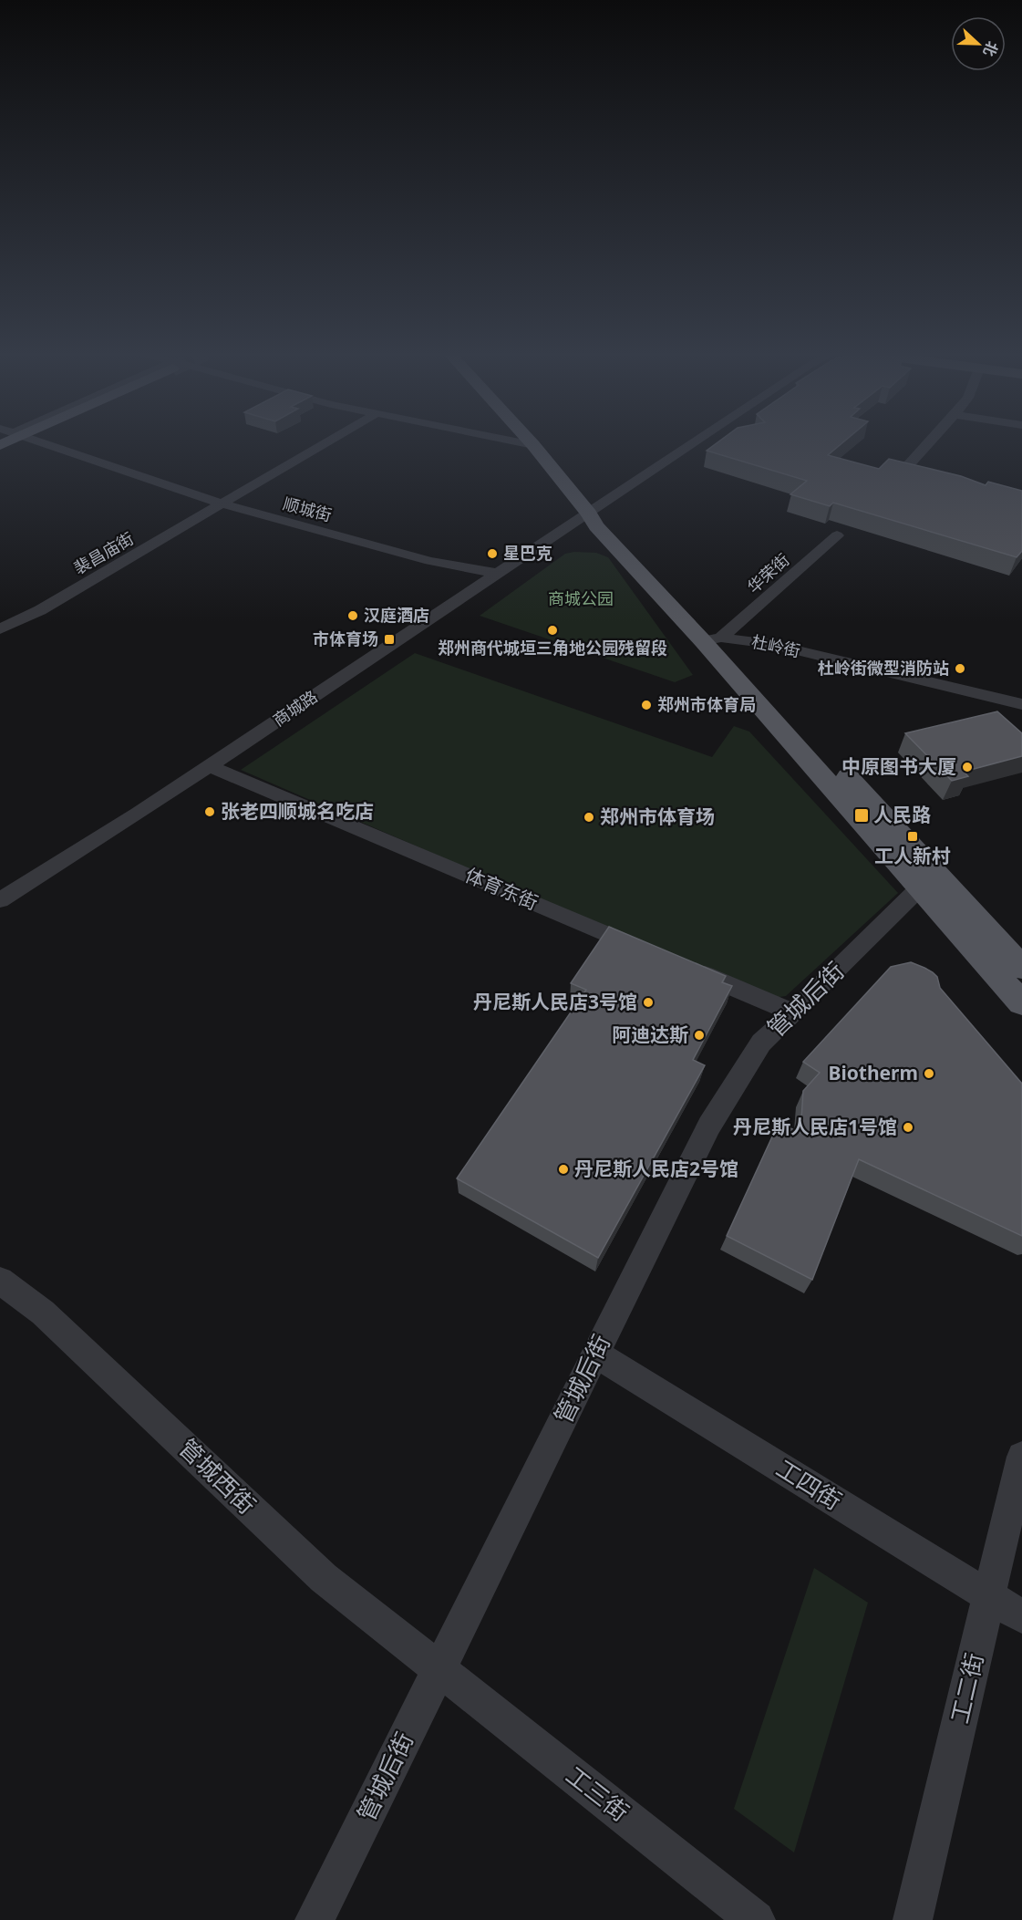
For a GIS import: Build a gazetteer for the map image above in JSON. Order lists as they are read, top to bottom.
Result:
{
  "streets": {
    "street": [
      "顺城街",
      "裴昌庙街",
      "华荣街",
      "杜岭街",
      "商城路",
      "体育东街",
      "管城后街",
      "管城西街",
      "工四街",
      "工二街",
      "工三街"
    ]
  },
  "crossings": [
    ["顺城街", "裴昌庙街"],
    ["顺城街", "商城路"],
    ["华荣街", "杜岭街"],
    ["商城路", "体育东街"],
    ["管城后街", "管城西街"],
    ["管城后街", "工四街"],
    ["管城后街", "工三街"],
    ["管城西街", "工三街"],
    ["工四街", "工二街"]
  ],
  "parks": ["商城公园"],
  "places": {
    "other": [
      "星巴克",
      "汉庭酒店",
      "郑州商代城垣三角地公园残留段",
      "杜岭街微型消防站",
      "郑州市体育局",
      "中原图书大厦",
      "张老四顺城名吃店",
      "郑州市体育场",
      "丹尼斯人民店3号馆",
      "阿迪达斯",
      "Biotherm",
      "丹尼斯人民店1号馆",
      "丹尼斯人民店2号馆"
    ],
    "transit": ["市体育场", "人民路", "工人新村"]
  },
  "north": "right"
}
